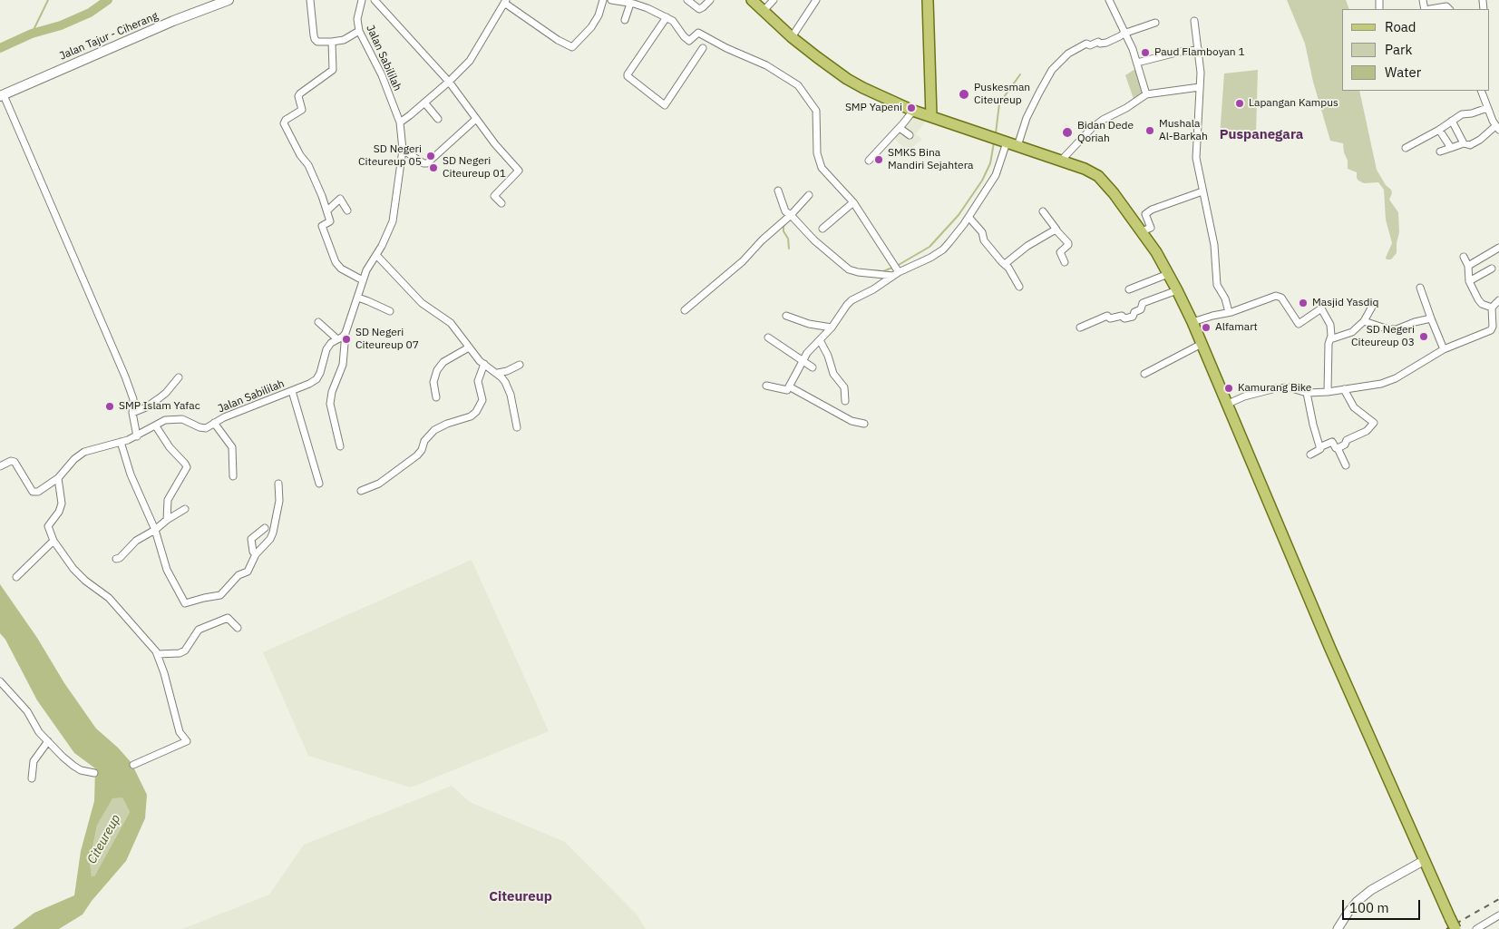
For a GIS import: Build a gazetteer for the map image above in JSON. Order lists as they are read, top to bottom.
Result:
{
  "streets": {
    "main road": ["Jalan Tajur - Ciherang"],
    "street": ["Jalan Sabililah"]
  },
  "districts": ["Puspanegara", "Citeureup"],
  "water": ["Citeureup"],
  "places": [
    "Paud Flamboyan 1",
    "Puskesman Citeureup",
    "Lapangan Kampus",
    "SMP Yapeni",
    "Mushala Al-Barkah",
    "Bidan Dede Qoriah",
    "SD Negeri Citeureup 05",
    "SMKS Bina Mandiri Sejahtera",
    "SD Negeri Citeureup 01",
    "Masjid Yasdiq",
    "Alfamart",
    "SD Negeri Citeureup 03",
    "SD Negeri Citeureup 07",
    "Kamurang Bike",
    "SMP Islam Yafac"
  ],
  "legend": ["Road", "Park", "Water"],
  "scale_bar": "100 m"
}
